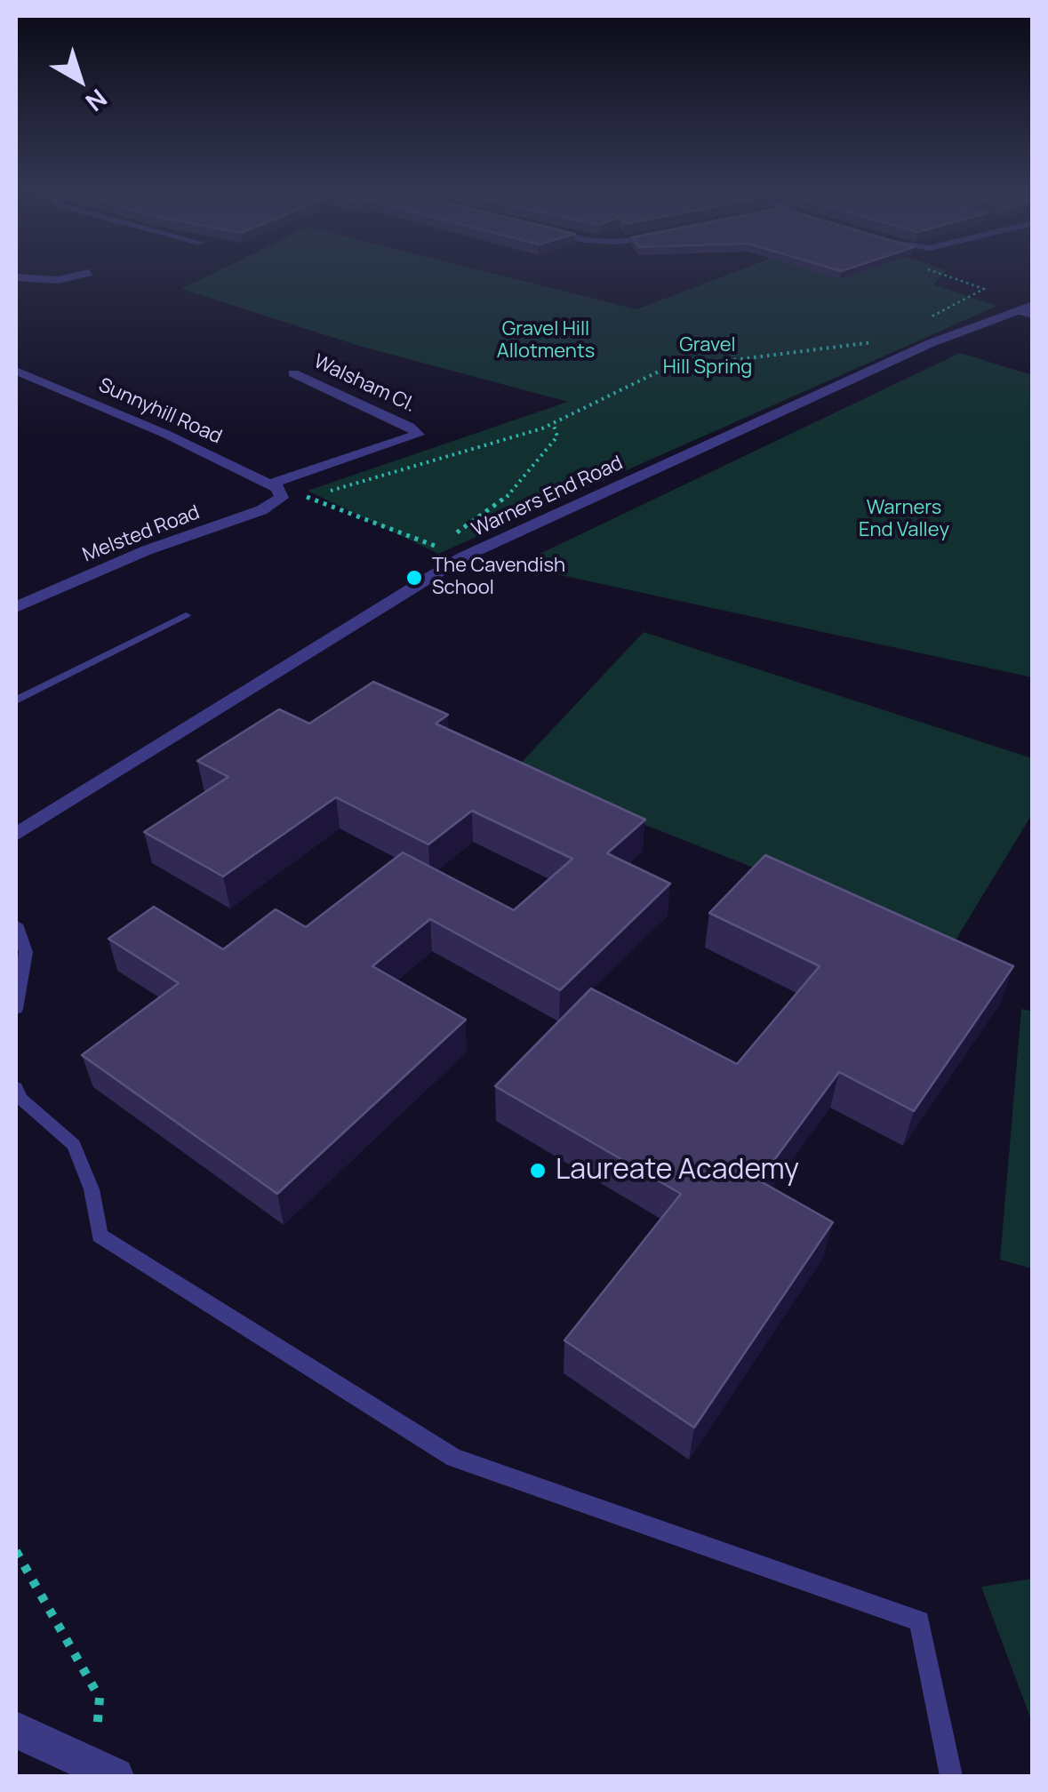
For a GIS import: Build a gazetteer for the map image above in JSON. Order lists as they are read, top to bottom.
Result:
{
  "streets": {
    "street": [
      "Walsham Cl.",
      "Sunnyhill Road",
      "Warners End Road",
      "Melsted Road"
    ]
  },
  "crossings": [
    ["Walsham Cl.", "Sunnyhill Road"],
    ["Sunnyhill Road", "Melsted Road"]
  ],
  "parks": ["Gravel Hill Allotments", "Gravel Hill Spring", "Warners End Valley"],
  "places": ["The Cavendish School", "Laureate Academy"],
  "north": "bottom right"
}
